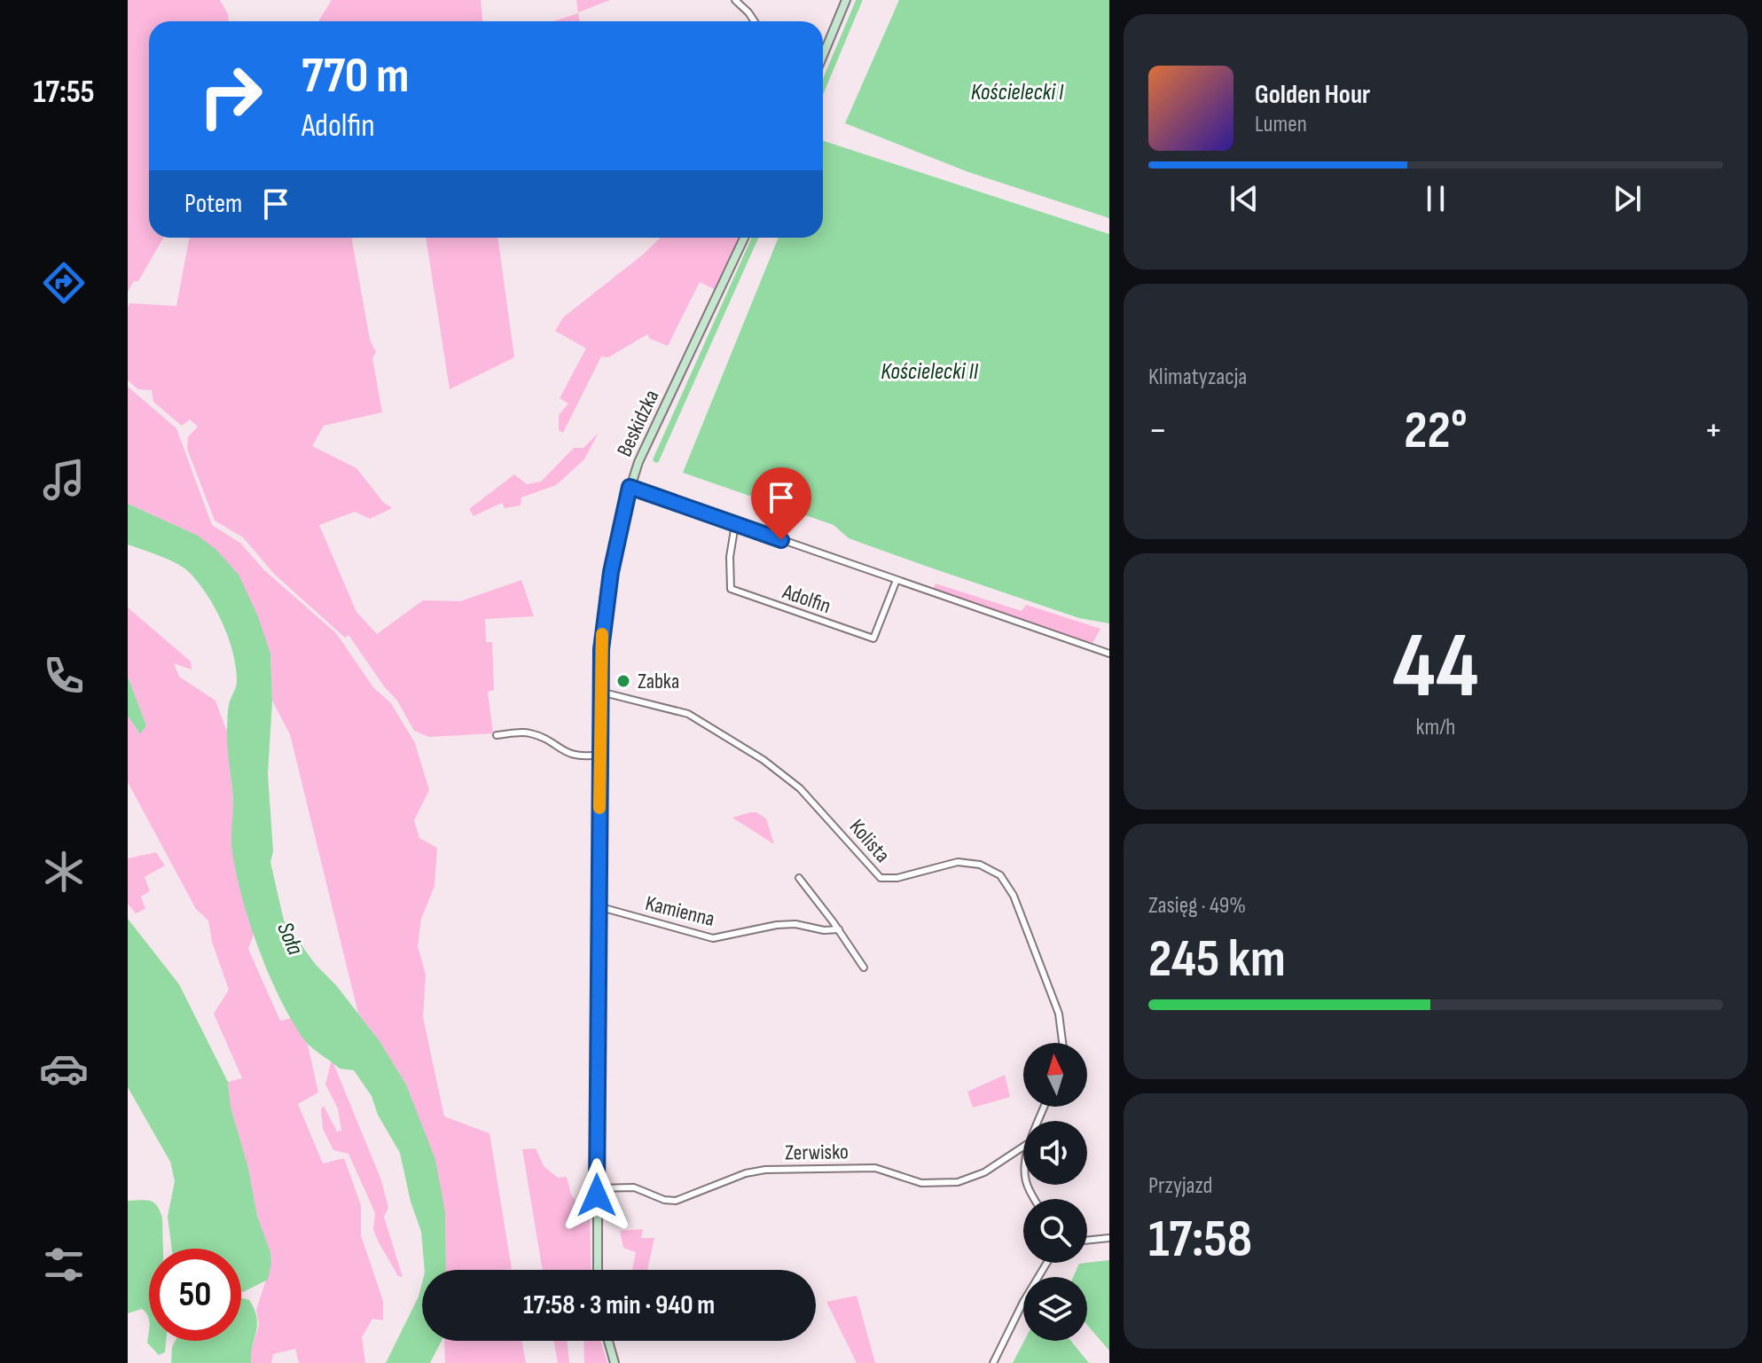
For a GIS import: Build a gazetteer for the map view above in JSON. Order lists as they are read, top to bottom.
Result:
{
  "streets": {
    "main road": ["Beskidzka"],
    "street": [
      "Adolfin",
      "Kolista",
      "Kamienna",
      "Zerwisko"
    ]
  },
  "crossings": [
    ["Beskidzka", "Kolista"],
    ["Beskidzka", "Kamienna"],
    ["Beskidzka", "Zerwisko"]
  ],
  "water": ["Kościelecki I", "Kościelecki II", "Soła"],
  "places": ["Zabka"],
  "north": "top",
  "page": {
    "tabs": "17:55",
    "turn": ["770 m", "Adolfin"],
    "song": ["Golden Hour", "Lumen"],
    "then": "Potem",
    "tile": [
      "Klimatyzacja",
      ["44", "km/h"],
      ["Zasięg · 49%", "245 km"],
      ["Przyjazd", "17:58"]
    ],
    "heat": ["−", "22°", "+"],
    "limit": "50",
    "trip": "17:58 · 3 min · 940 m"
  }
}
